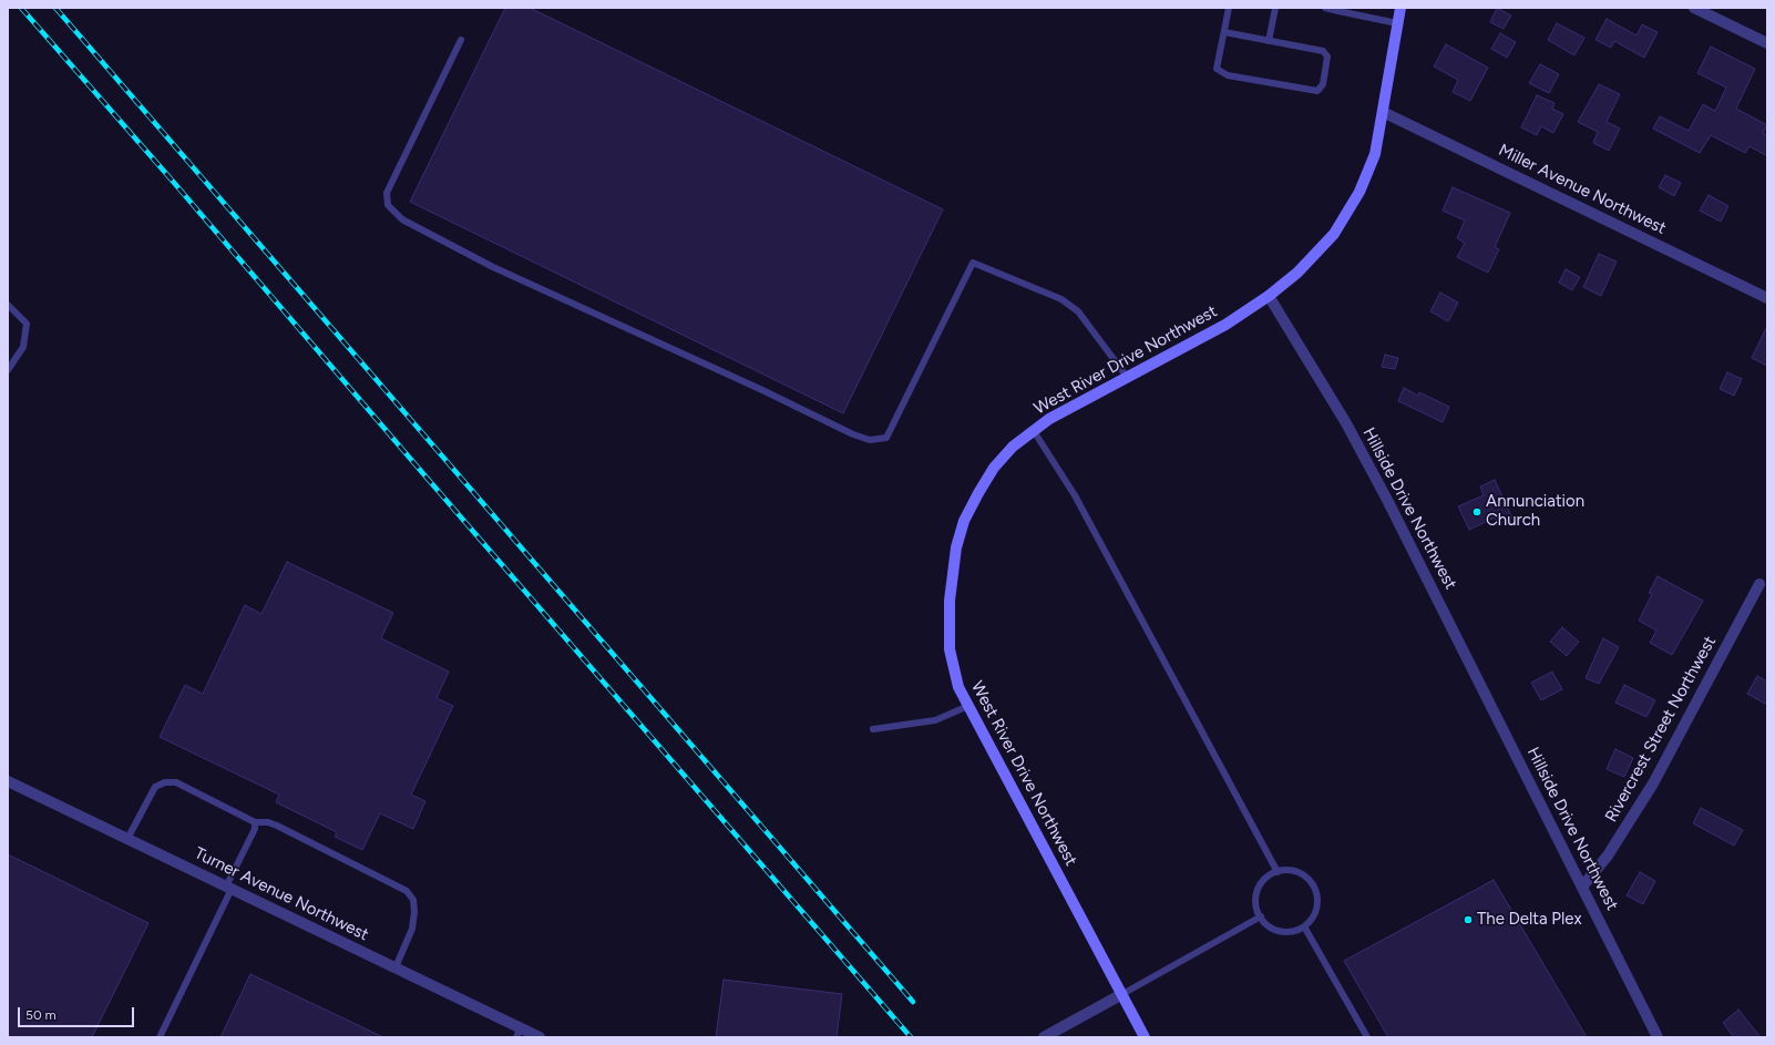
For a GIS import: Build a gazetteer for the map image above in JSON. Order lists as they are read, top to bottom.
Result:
{
  "streets": {
    "main road": ["West River Drive Northwest"],
    "street": [
      "Miller Avenue Northwest",
      "Hillside Drive Northwest",
      "Rivercrest Street Northwest",
      "Turner Avenue Northwest"
    ]
  },
  "crossings": [
    ["West River Drive Northwest", "Hillside Drive Northwest"],
    ["Hillside Drive Northwest", "Rivercrest Street Northwest"]
  ],
  "places": ["Annunciation Church", "The Delta Plex"],
  "scale_bar": "50 m"
}
